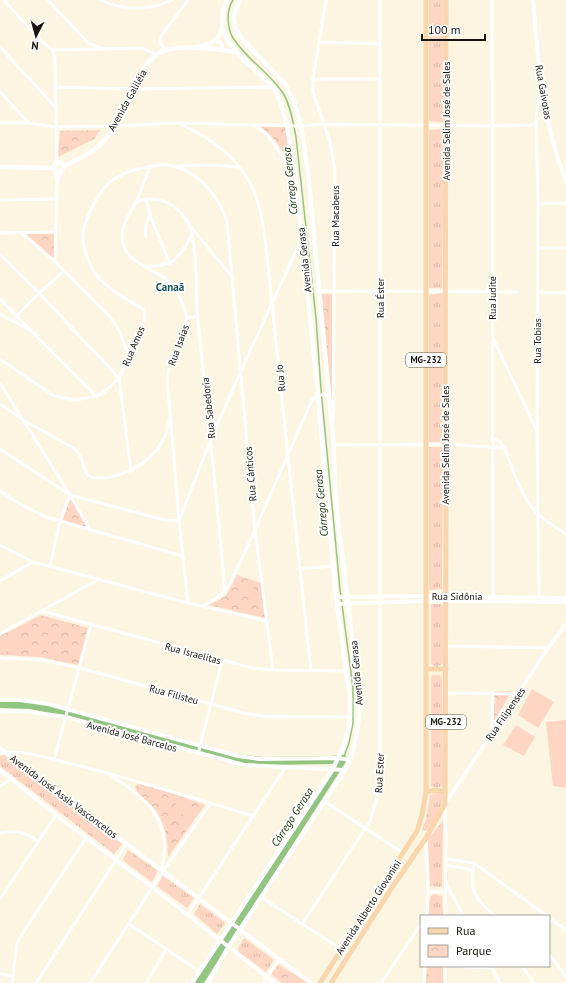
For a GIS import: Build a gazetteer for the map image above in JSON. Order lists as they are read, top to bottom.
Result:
{
  "streets": {
    "main road": [
      "Avenida Galiléia",
      "Avenida Selim José de Sales",
      "Avenida Gerasa",
      "MG-232",
      "Avenida Alberto Giovanini"
    ],
    "street": [
      "Rua Gaivotas",
      "Rua Macabeus",
      "Rua Éster",
      "Rua Judite",
      "Rua Tobias",
      "Rua Isaías",
      "Rua Amos",
      "Rua Jo",
      "Rua Sabedoria",
      "Rua Cânticos",
      "Rua Sidônia",
      "Rua Israelitas",
      "Rua Filisteu",
      "Rua Filipenses",
      "Avenida José Barcelos",
      "Rua Ester",
      "Avenida José Assis Vasconcelos"
    ]
  },
  "crossings": [
    ["Rua Gaivotas", "Rua Tobias"],
    ["Avenida Galiléia", "Avenida Gerasa"],
    ["Avenida Selim José de Sales", "Rua Sidônia"],
    ["Avenida Selim José de Sales", "Rua Filipenses"],
    ["Avenida Selim José de Sales", "Avenida Alberto Giovanini"],
    ["Rua Macabeus", "Avenida Gerasa"],
    ["Avenida Gerasa", "Rua Sidônia"],
    ["Avenida Gerasa", "Rua Israelitas"],
    ["Avenida Gerasa", "Rua Filisteu"],
    ["Avenida Gerasa", "Avenida José Barcelos"],
    ["Avenida Gerasa", "Avenida José Assis Vasconcelos"],
    ["Rua Éster", "Rua Sidônia"],
    ["Rua Éster", "Rua Ester"],
    ["Rua Judite", "Rua Sidônia"],
    ["Rua Tobias", "Rua Sidônia"],
    ["Rua Isaías", "Rua Amos"],
    ["Rua Amos", "Rua Jo"],
    ["Rua Amos", "Rua Cânticos"],
    ["Rua Jo", "Rua Israelitas"],
    ["Rua Cânticos", "Rua Israelitas"],
    ["Rua Sidônia", "Rua Ester"]
  ],
  "districts": ["Canaã"],
  "water": ["Córrego Gerasa"],
  "legend": ["Rua", "Parque"],
  "scale_bar": "100 m",
  "north": "bottom"
}
